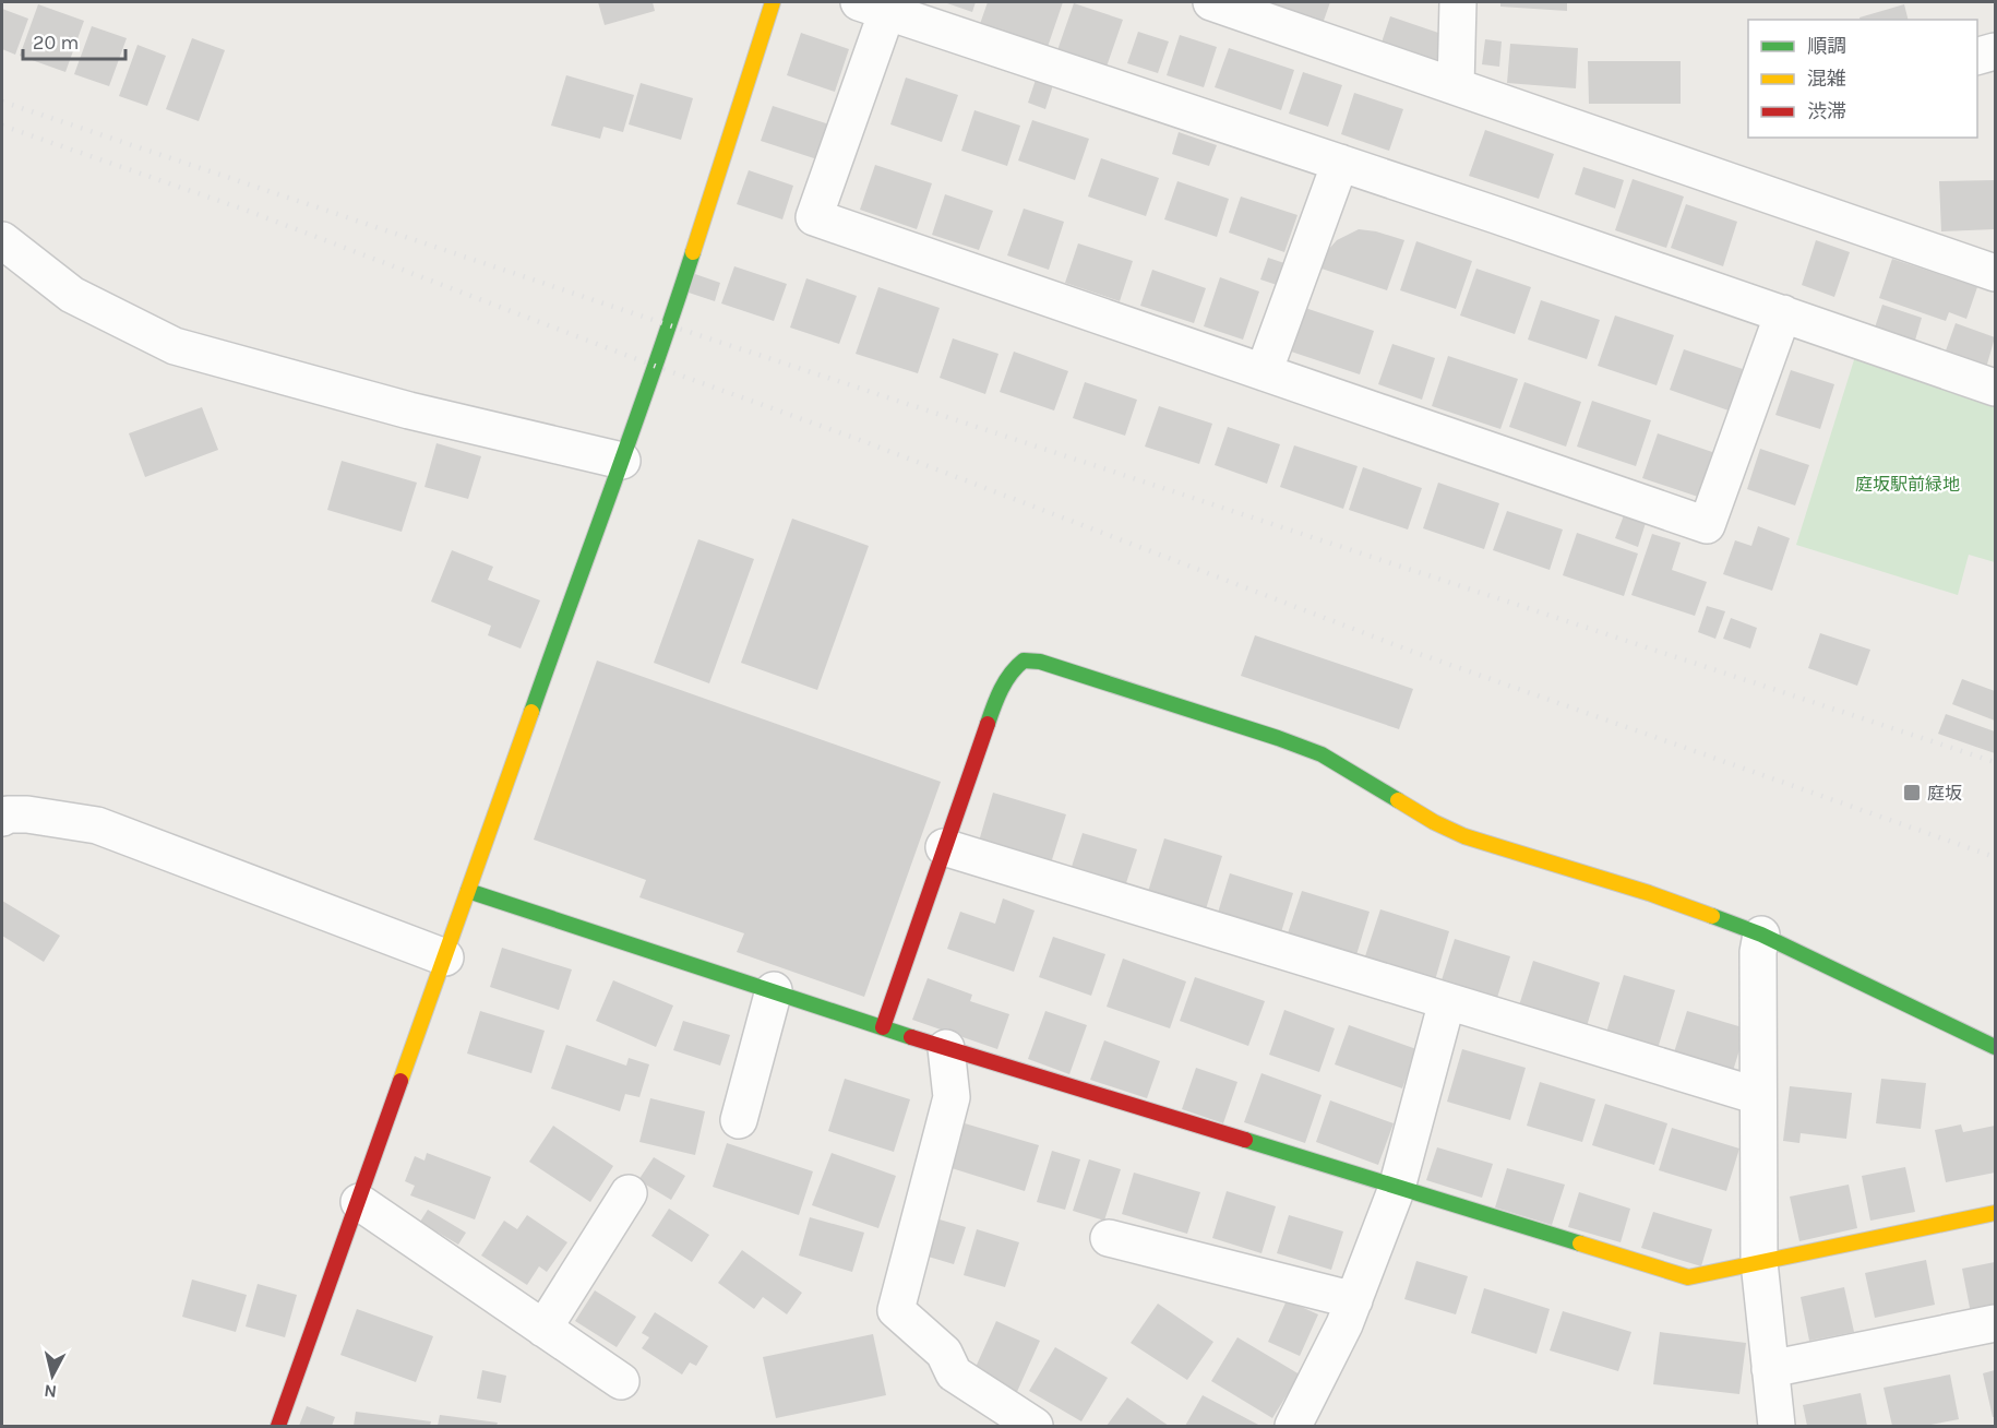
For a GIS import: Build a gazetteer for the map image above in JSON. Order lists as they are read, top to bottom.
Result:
{
  "parks": ["庭坂駅前緑地"],
  "places": {
    "transit": ["庭坂"]
  },
  "legend": ["順調", "混雑", "渋滞"],
  "scale_bar": "20 m",
  "north": "bottom"
}
